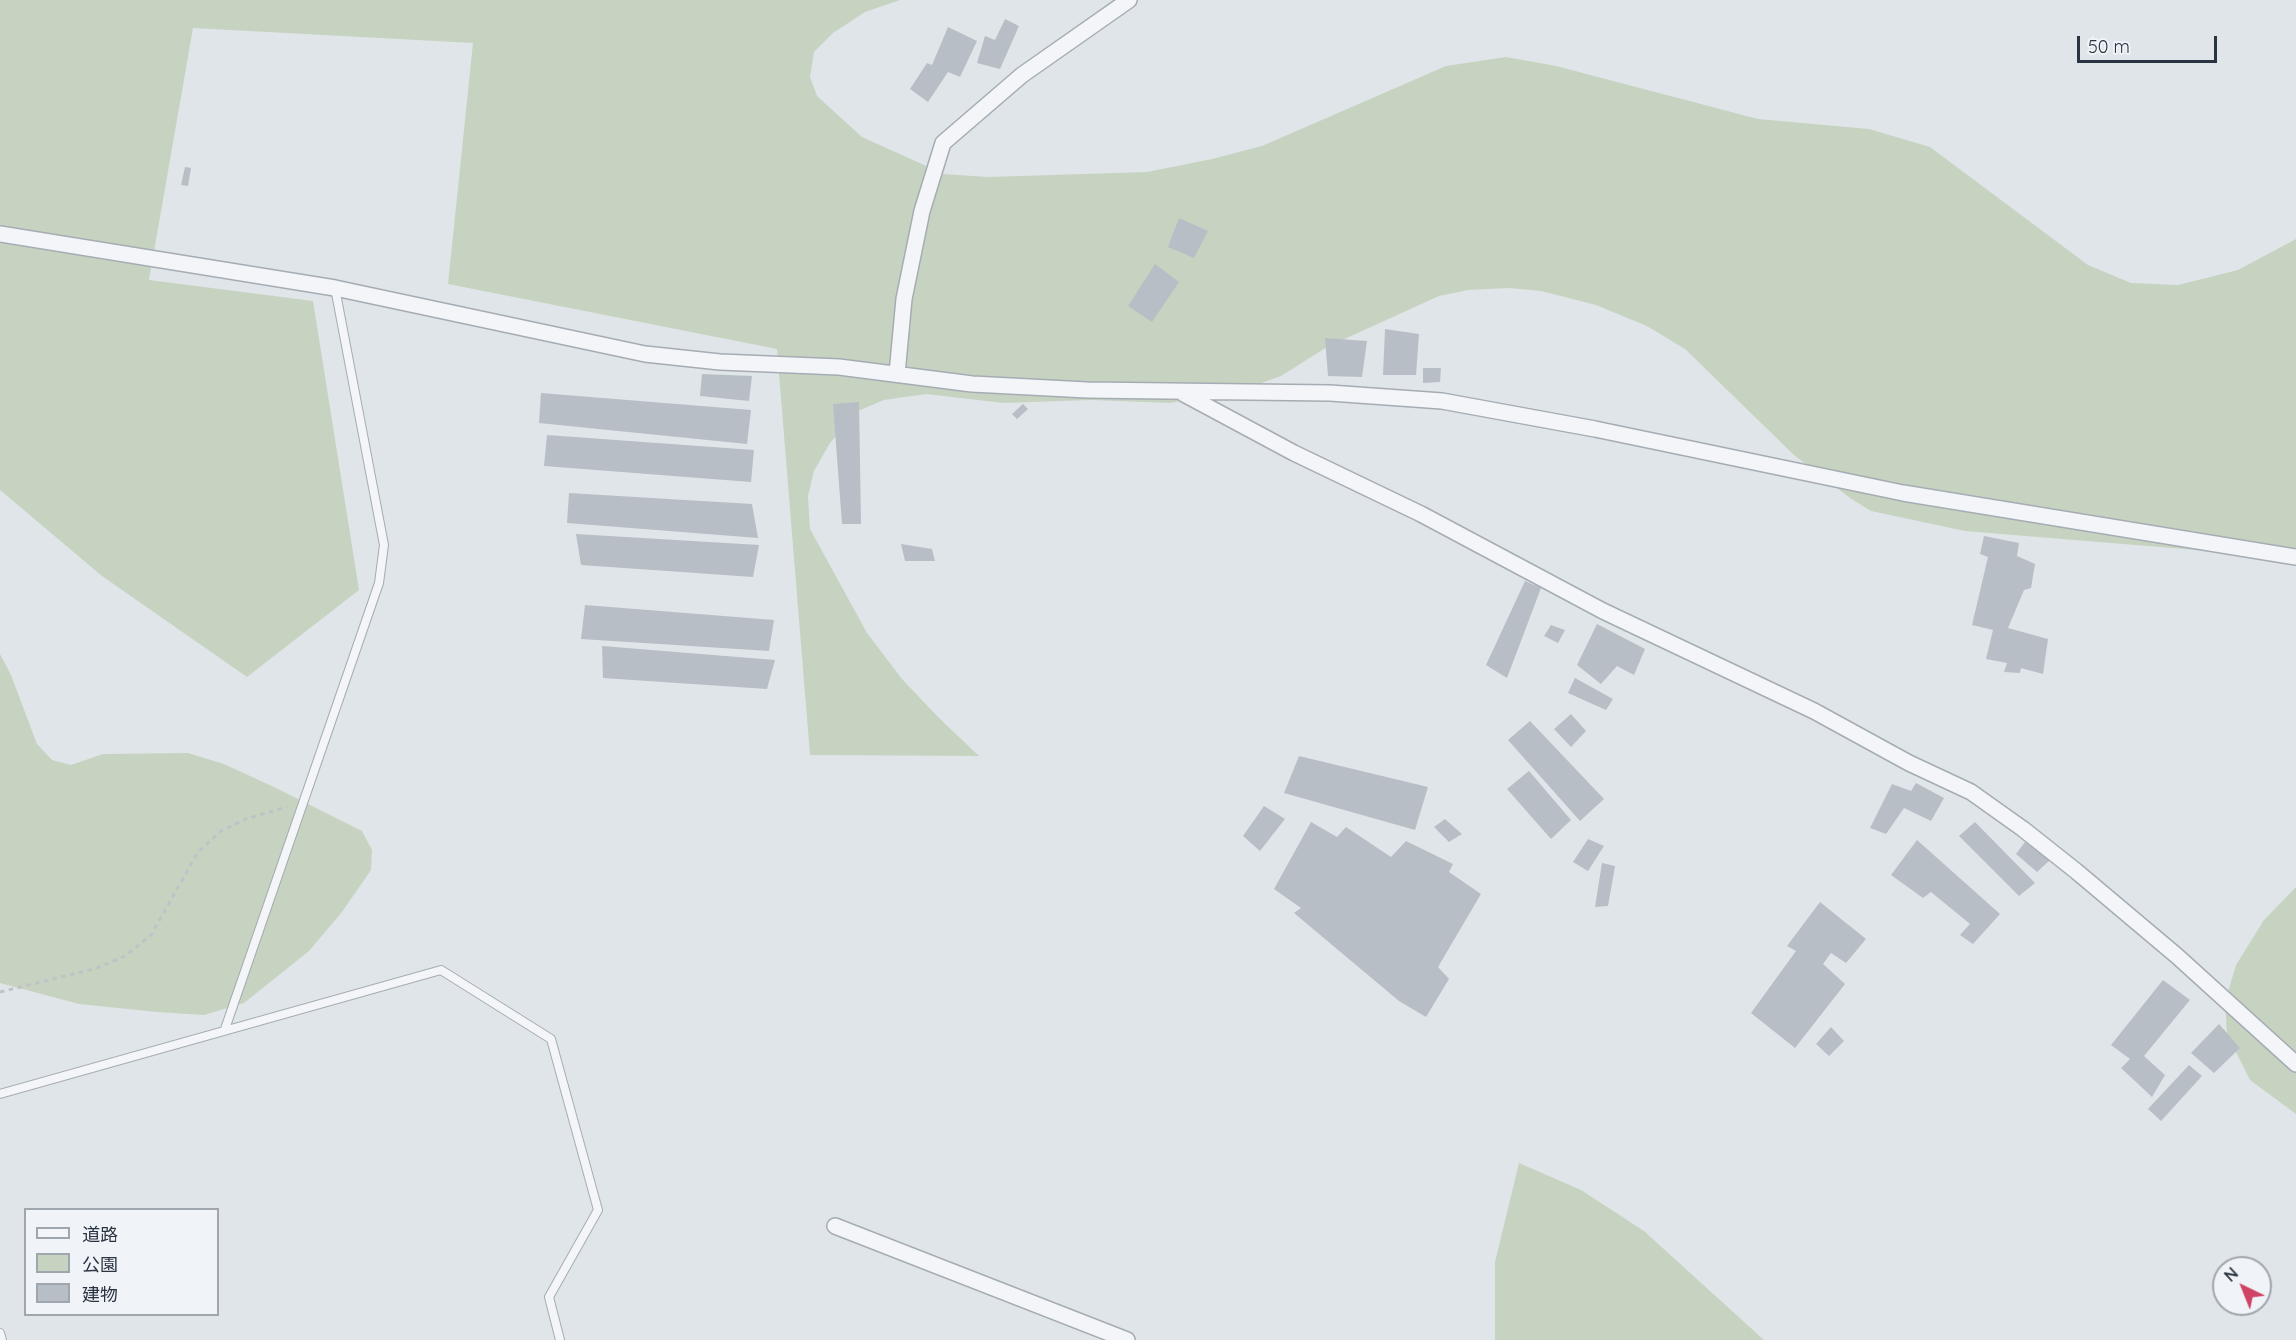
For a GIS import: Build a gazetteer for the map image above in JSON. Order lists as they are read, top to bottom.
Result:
{
  "legend": ["道路", "公園", "建物"],
  "scale_bar": "50 m",
  "north": "top left"
}
